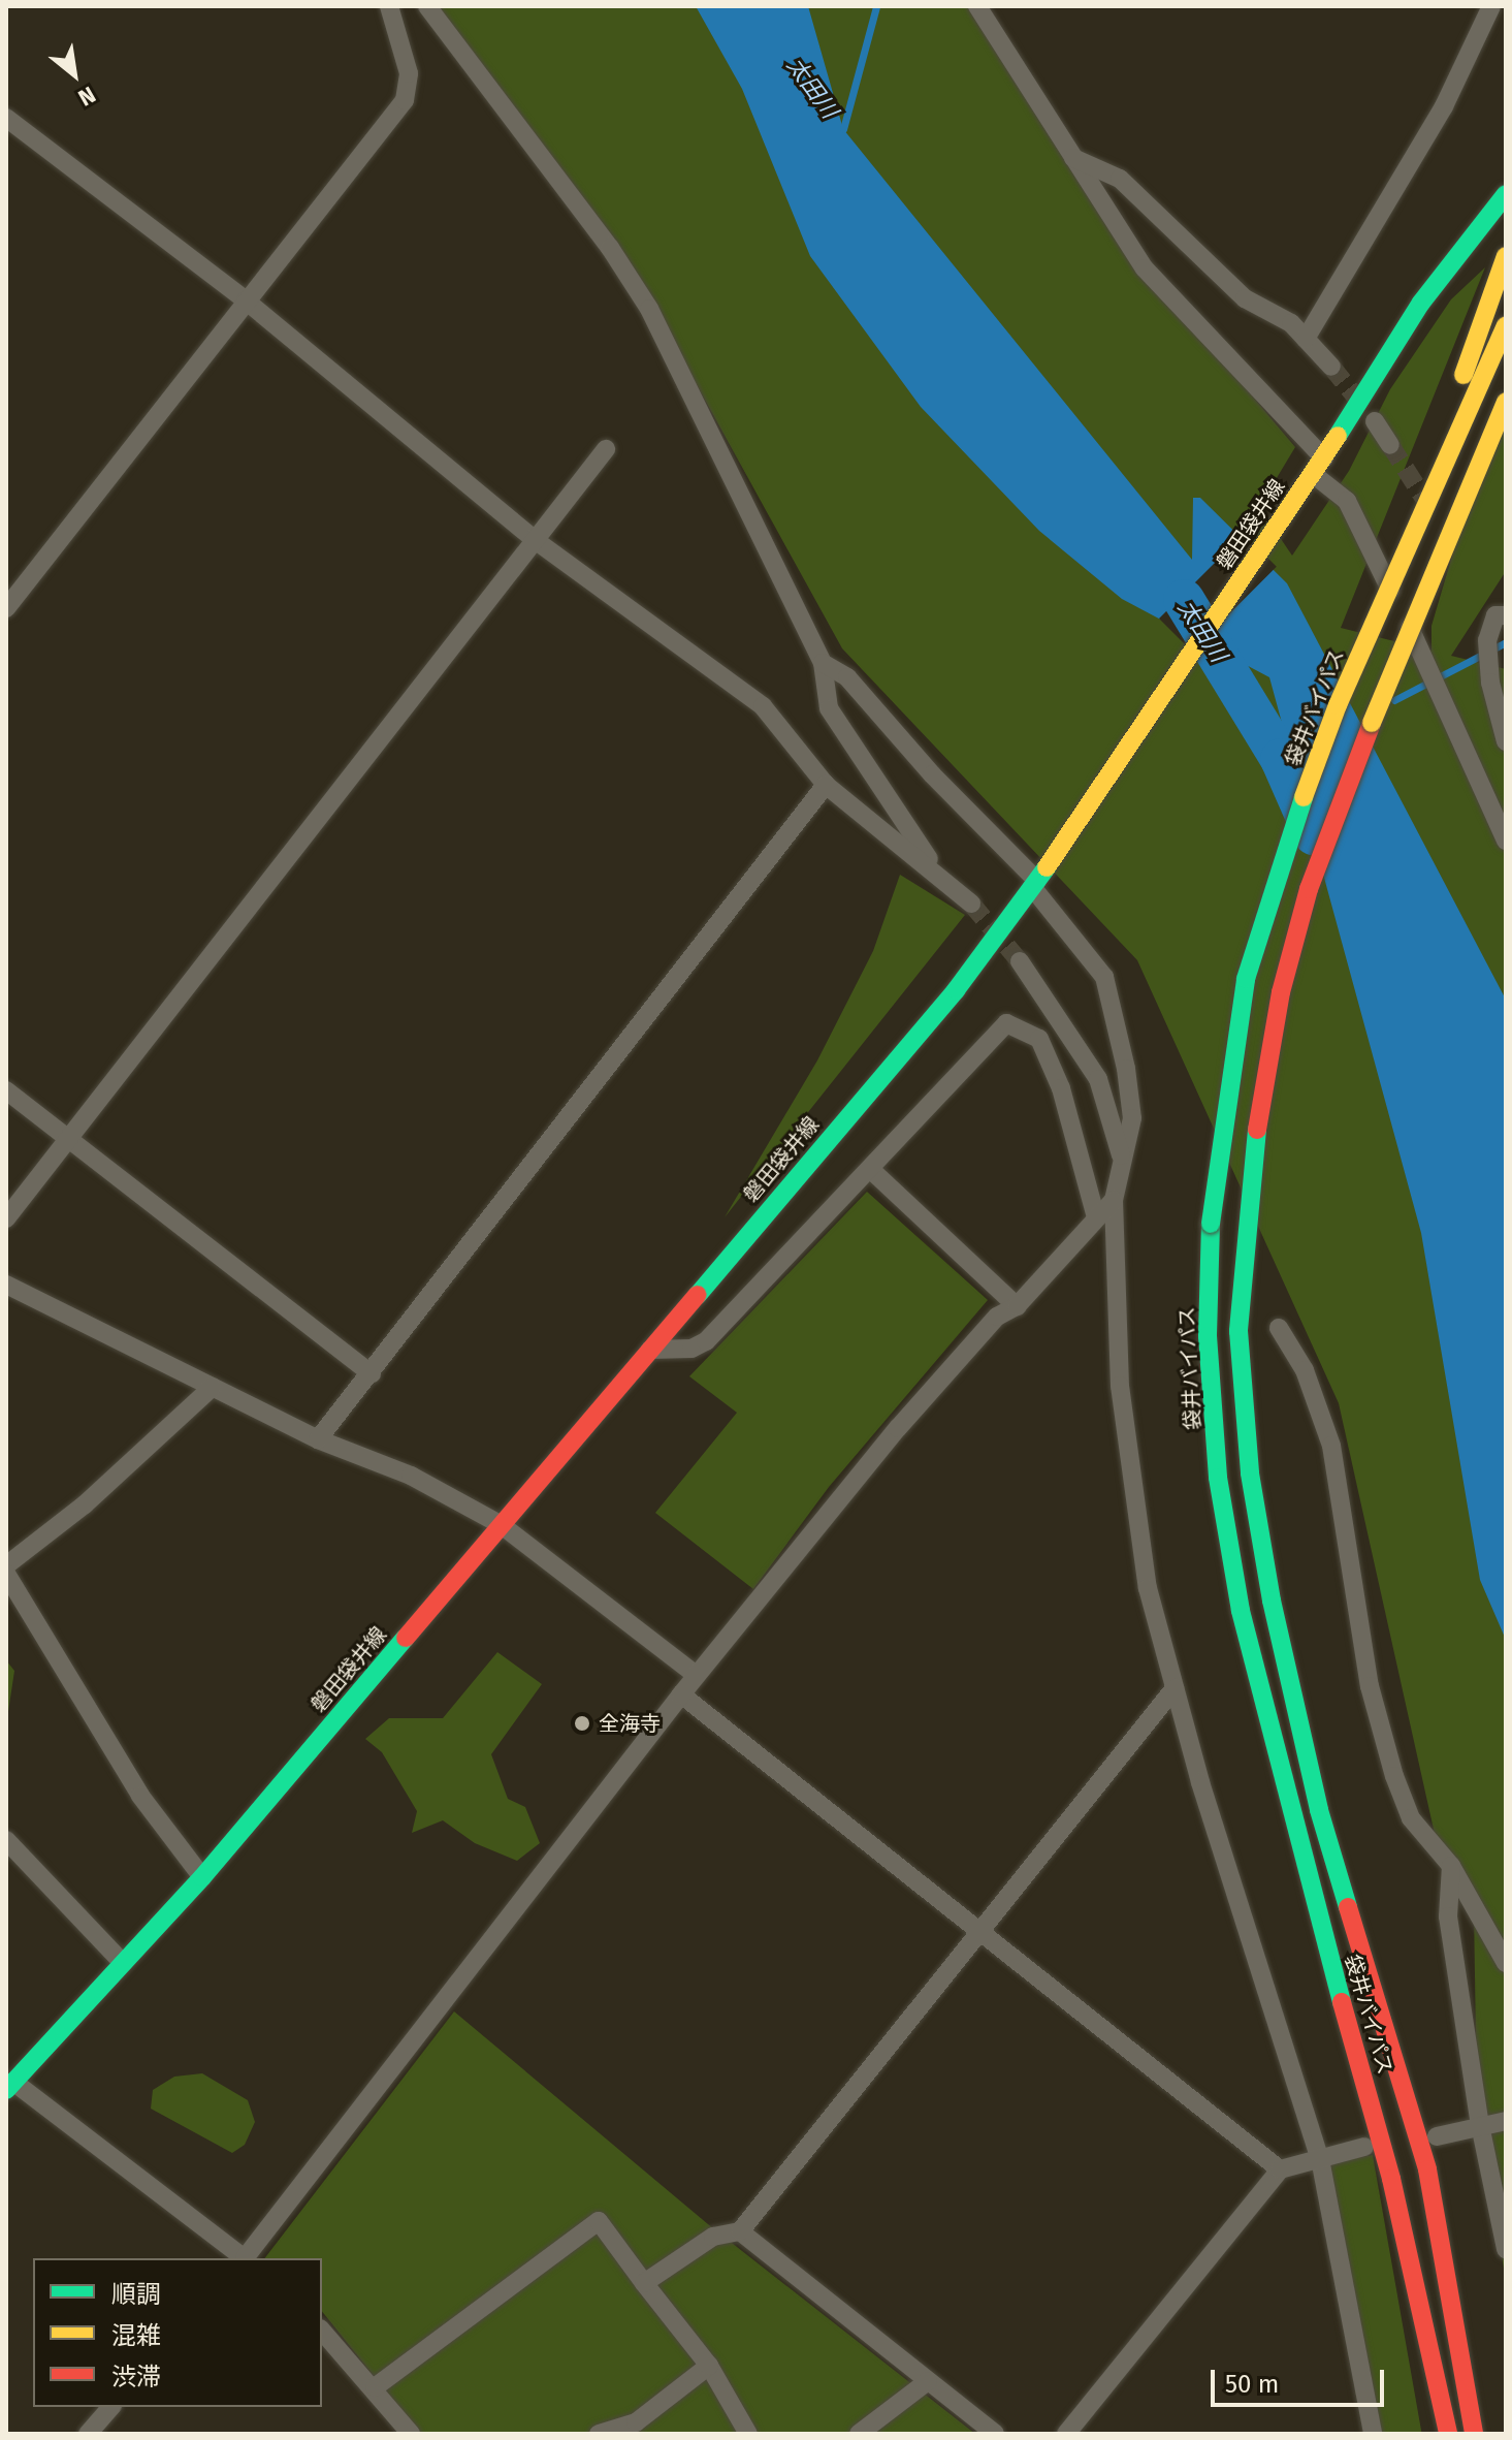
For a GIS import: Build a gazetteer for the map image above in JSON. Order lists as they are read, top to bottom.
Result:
{
  "streets": {
    "main road": ["磐田袋井線", "袋井バイパス"]
  },
  "water": ["太田川"],
  "places": ["全海寺"],
  "legend": ["順調", "混雑", "渋滞"],
  "scale_bar": "50 m",
  "north": "bottom right"
}
